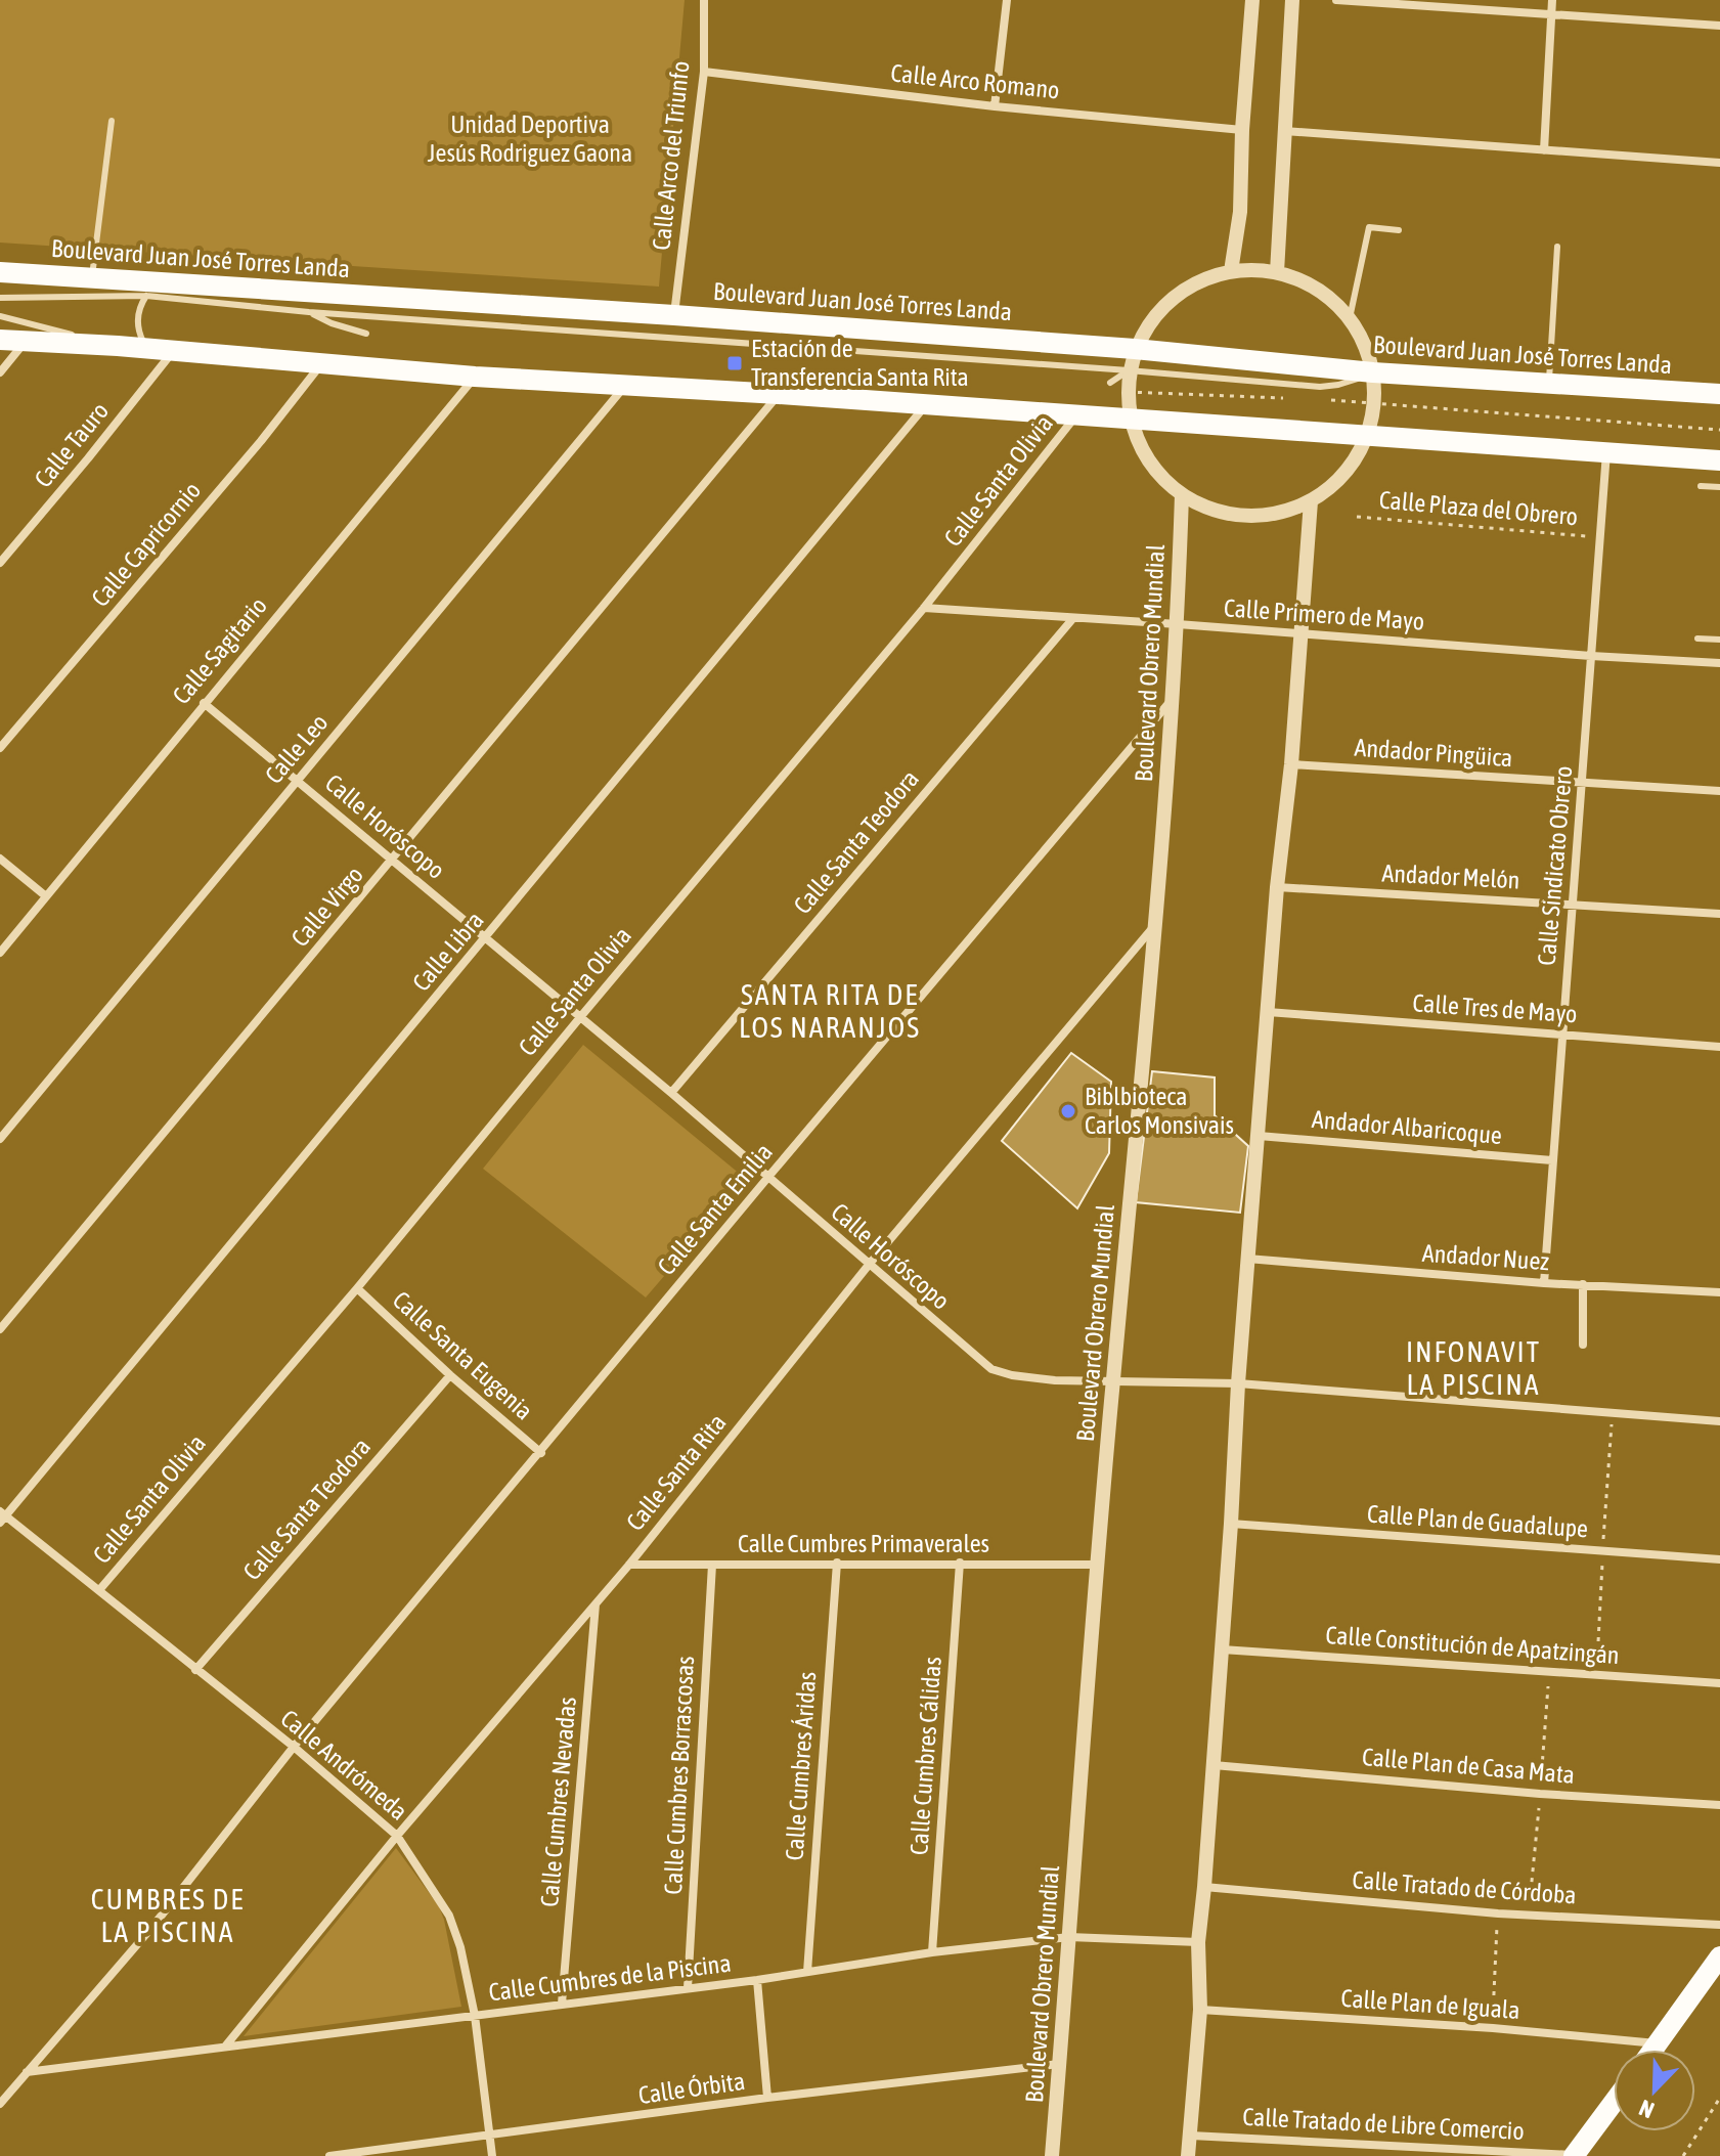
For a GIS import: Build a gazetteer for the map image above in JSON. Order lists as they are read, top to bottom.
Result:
{
  "streets": {
    "main road": ["Boulevard Juan José Torres Landa"],
    "street": [
      "Calle Arco Romano",
      "Calle Arco del Triunfo",
      "Calle Tauro",
      "Calle Santa Olivia",
      "Calle Capricornio",
      "Calle Primero de Mayo",
      "Calle Sagitario",
      "Boulevard Obrero Mundial",
      "Calle Leo",
      "Andador Pingüica",
      "Calle Horóscopo",
      "Calle Santa Teodora",
      "Calle Sindicato Obrero",
      "Andador Melón",
      "Calle Virgo",
      "Calle Libra",
      "Calle Tres de Mayo",
      "Andador Albaricoque",
      "Calle Santa Emilia",
      "Andador Nuez",
      "Calle Santa Eugenia",
      "Calle Santa Rita",
      "Calle Plan de Guadalupe",
      "Calle Cumbres Primaverales",
      "Calle Constitución de Apatzingán",
      "Calle Cumbres Cálidas",
      "Calle Andrómeda",
      "Calle Cumbres Áridas",
      "Calle Plan de Casa Mata",
      "Calle Cumbres Borrascosas",
      "Calle Cumbres Nevadas",
      "Calle Tratado de Córdoba",
      "Calle Cumbres de la Piscina",
      "Calle Plan de Iguala",
      "Calle Órbita",
      "Calle Tratado de Libre Comercio"
    ],
    "path": ["Calle Plaza del Obrero"]
  },
  "crossings": [
    ["Calle Arco Romano", "Calle Arco del Triunfo"],
    ["Calle Arco del Triunfo", "Boulevard Juan José Torres Landa"],
    ["Calle Santa Olivia", "Calle Primero de Mayo"],
    ["Calle Santa Olivia", "Calle Horóscopo"],
    ["Calle Santa Olivia", "Calle Santa Eugenia"],
    ["Calle Santa Olivia", "Calle Andrómeda"],
    ["Calle Plaza del Obrero", "Calle Sindicato Obrero"],
    ["Calle Primero de Mayo", "Boulevard Obrero Mundial"],
    ["Calle Primero de Mayo", "Calle Santa Teodora"],
    ["Calle Primero de Mayo", "Calle Sindicato Obrero"],
    ["Calle Sagitario", "Calle Horóscopo"],
    ["Boulevard Obrero Mundial", "Calle Horóscopo"],
    ["Boulevard Obrero Mundial", "Calle Santa Emilia"],
    ["Boulevard Obrero Mundial", "Calle Santa Rita"],
    ["Boulevard Obrero Mundial", "Calle Cumbres Primaverales"],
    ["Boulevard Obrero Mundial", "Calle Cumbres de la Piscina"],
    ["Boulevard Obrero Mundial", "Calle Órbita"],
    ["Calle Leo", "Calle Horóscopo"],
    ["Andador Pingüica", "Calle Sindicato Obrero"],
    ["Calle Horóscopo", "Calle Santa Teodora"],
    ["Calle Horóscopo", "Calle Virgo"],
    ["Calle Horóscopo", "Calle Libra"],
    ["Calle Horóscopo", "Calle Santa Emilia"],
    ["Calle Horóscopo", "Calle Santa Rita"],
    ["Calle Santa Teodora", "Calle Santa Eugenia"],
    ["Calle Santa Teodora", "Calle Andrómeda"],
    ["Calle Sindicato Obrero", "Andador Melón"],
    ["Calle Sindicato Obrero", "Calle Tres de Mayo"],
    ["Calle Sindicato Obrero", "Andador Albaricoque"],
    ["Calle Sindicato Obrero", "Andador Nuez"],
    ["Calle Libra", "Calle Andrómeda"],
    ["Calle Santa Emilia", "Calle Santa Eugenia"],
    ["Calle Santa Emilia", "Calle Andrómeda"],
    ["Calle Santa Emilia", "Calle Cumbres de la Piscina"],
    ["Calle Santa Rita", "Calle Cumbres Primaverales"],
    ["Calle Santa Rita", "Calle Andrómeda"],
    ["Calle Santa Rita", "Calle Cumbres Nevadas"],
    ["Calle Santa Rita", "Calle Cumbres de la Piscina"],
    ["Calle Cumbres Primaverales", "Calle Cumbres Cálidas"],
    ["Calle Cumbres Primaverales", "Calle Cumbres Áridas"],
    ["Calle Cumbres Primaverales", "Calle Cumbres Borrascosas"],
    ["Calle Cumbres Cálidas", "Calle Cumbres de la Piscina"],
    ["Calle Andrómeda", "Calle Cumbres de la Piscina"],
    ["Calle Andrómeda", "Calle Órbita"],
    ["Calle Cumbres Áridas", "Calle Cumbres de la Piscina"],
    ["Calle Cumbres Borrascosas", "Calle Cumbres de la Piscina"],
    ["Calle Cumbres Nevadas", "Calle Cumbres de la Piscina"]
  ],
  "districts": ["SANTA RITA DE LOS NARANJOS", "INFONAVIT LA PISCINA", "CUMBRES DE LA PISCINA"],
  "parks": ["Unidad Deportiva Jesús Rodriguez Gaona"],
  "places": {
    "transit": ["Estación de Transferencia Santa Rita"],
    "other": ["Biblbioteca Carlos Monsivais"]
  },
  "north": "bottom left"
}
